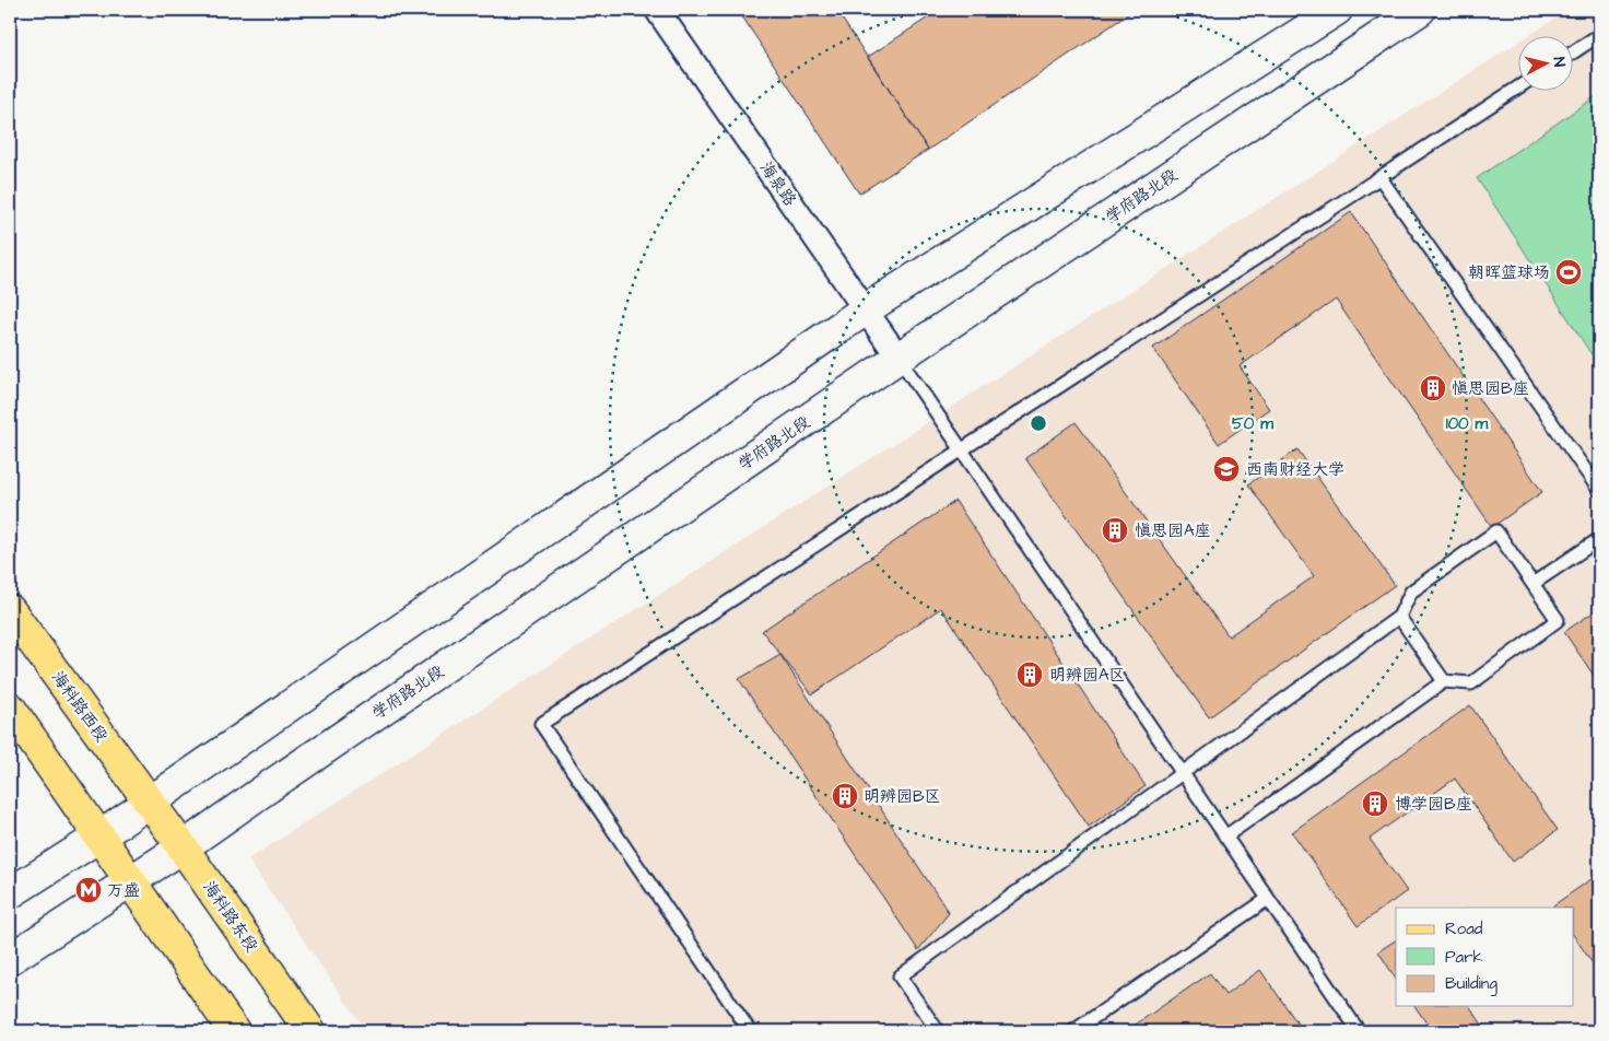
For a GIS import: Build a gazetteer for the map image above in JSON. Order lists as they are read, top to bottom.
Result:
{
  "streets": {
    "main road": ["学府路北段", "海科路西段", "海科路东段"],
    "street": ["海泉路"]
  },
  "crossings": [
    ["海泉路", "学府路北段"],
    ["学府路北段", "海科路东段"],
    ["海科路西段", "海科路东段"]
  ],
  "places": {
    "sports": ["朝晖篮球场"],
    "building": [
      "慎思园B座",
      "慎思园A座",
      "明辨园A区",
      "明辨园B区",
      "博学园B座"
    ],
    "school or university": ["西南财经大学"],
    "metro station": ["万盛"]
  },
  "legend": ["Road", "Park", "Building"],
  "north": "right",
  "rings": ["50 m", "100 m"]
}
